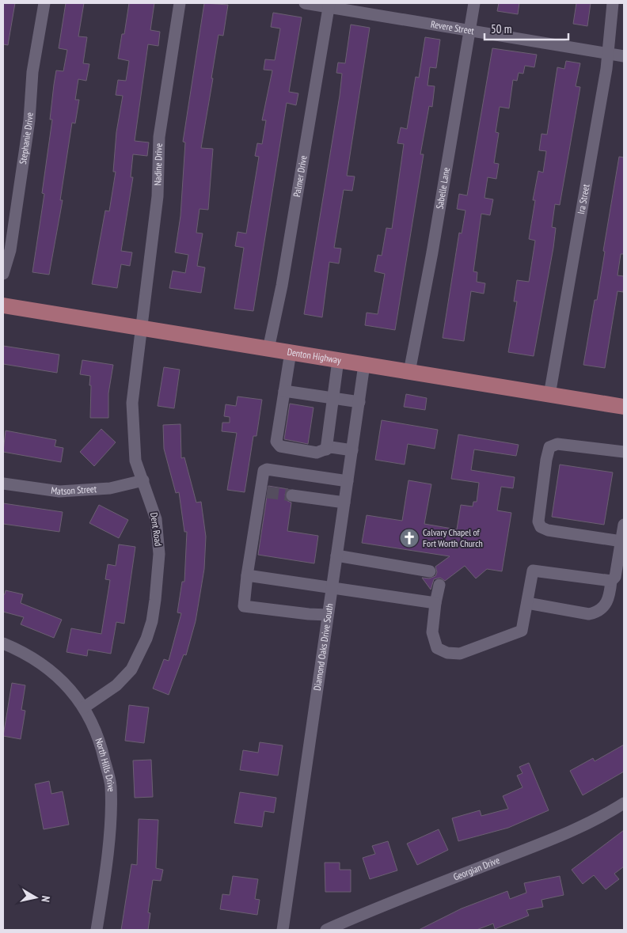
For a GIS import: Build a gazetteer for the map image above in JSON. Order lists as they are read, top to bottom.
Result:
{
  "streets": {
    "main road": ["Denton Highway"],
    "street": [
      "Revere Street",
      "Stephanie Drive",
      "Nadine Drive",
      "Palmer Drive",
      "Sabelle Lane",
      "Ira Street",
      "Matson Street",
      "Dent Road",
      "Diamond Oaks Drive South",
      "North Hills Drive",
      "Georgian Drive"
    ]
  },
  "crossings": [
    ["Revere Street", "Palmer Drive"],
    ["Revere Street", "Sabelle Lane"],
    ["Revere Street", "Ira Street"],
    ["Nadine Drive", "Denton Highway"],
    ["Nadine Drive", "Dent Road"],
    ["Palmer Drive", "Denton Highway"],
    ["Sabelle Lane", "Denton Highway"],
    ["Ira Street", "Denton Highway"],
    ["Denton Highway", "Dent Road"],
    ["Denton Highway", "Diamond Oaks Drive South"],
    ["Matson Street", "Dent Road"],
    ["Dent Road", "North Hills Drive"]
  ],
  "places": {
    "church": ["Calvary Chapel of Fort Worth Church"]
  },
  "scale_bar": "50 m",
  "north": "right"
}
